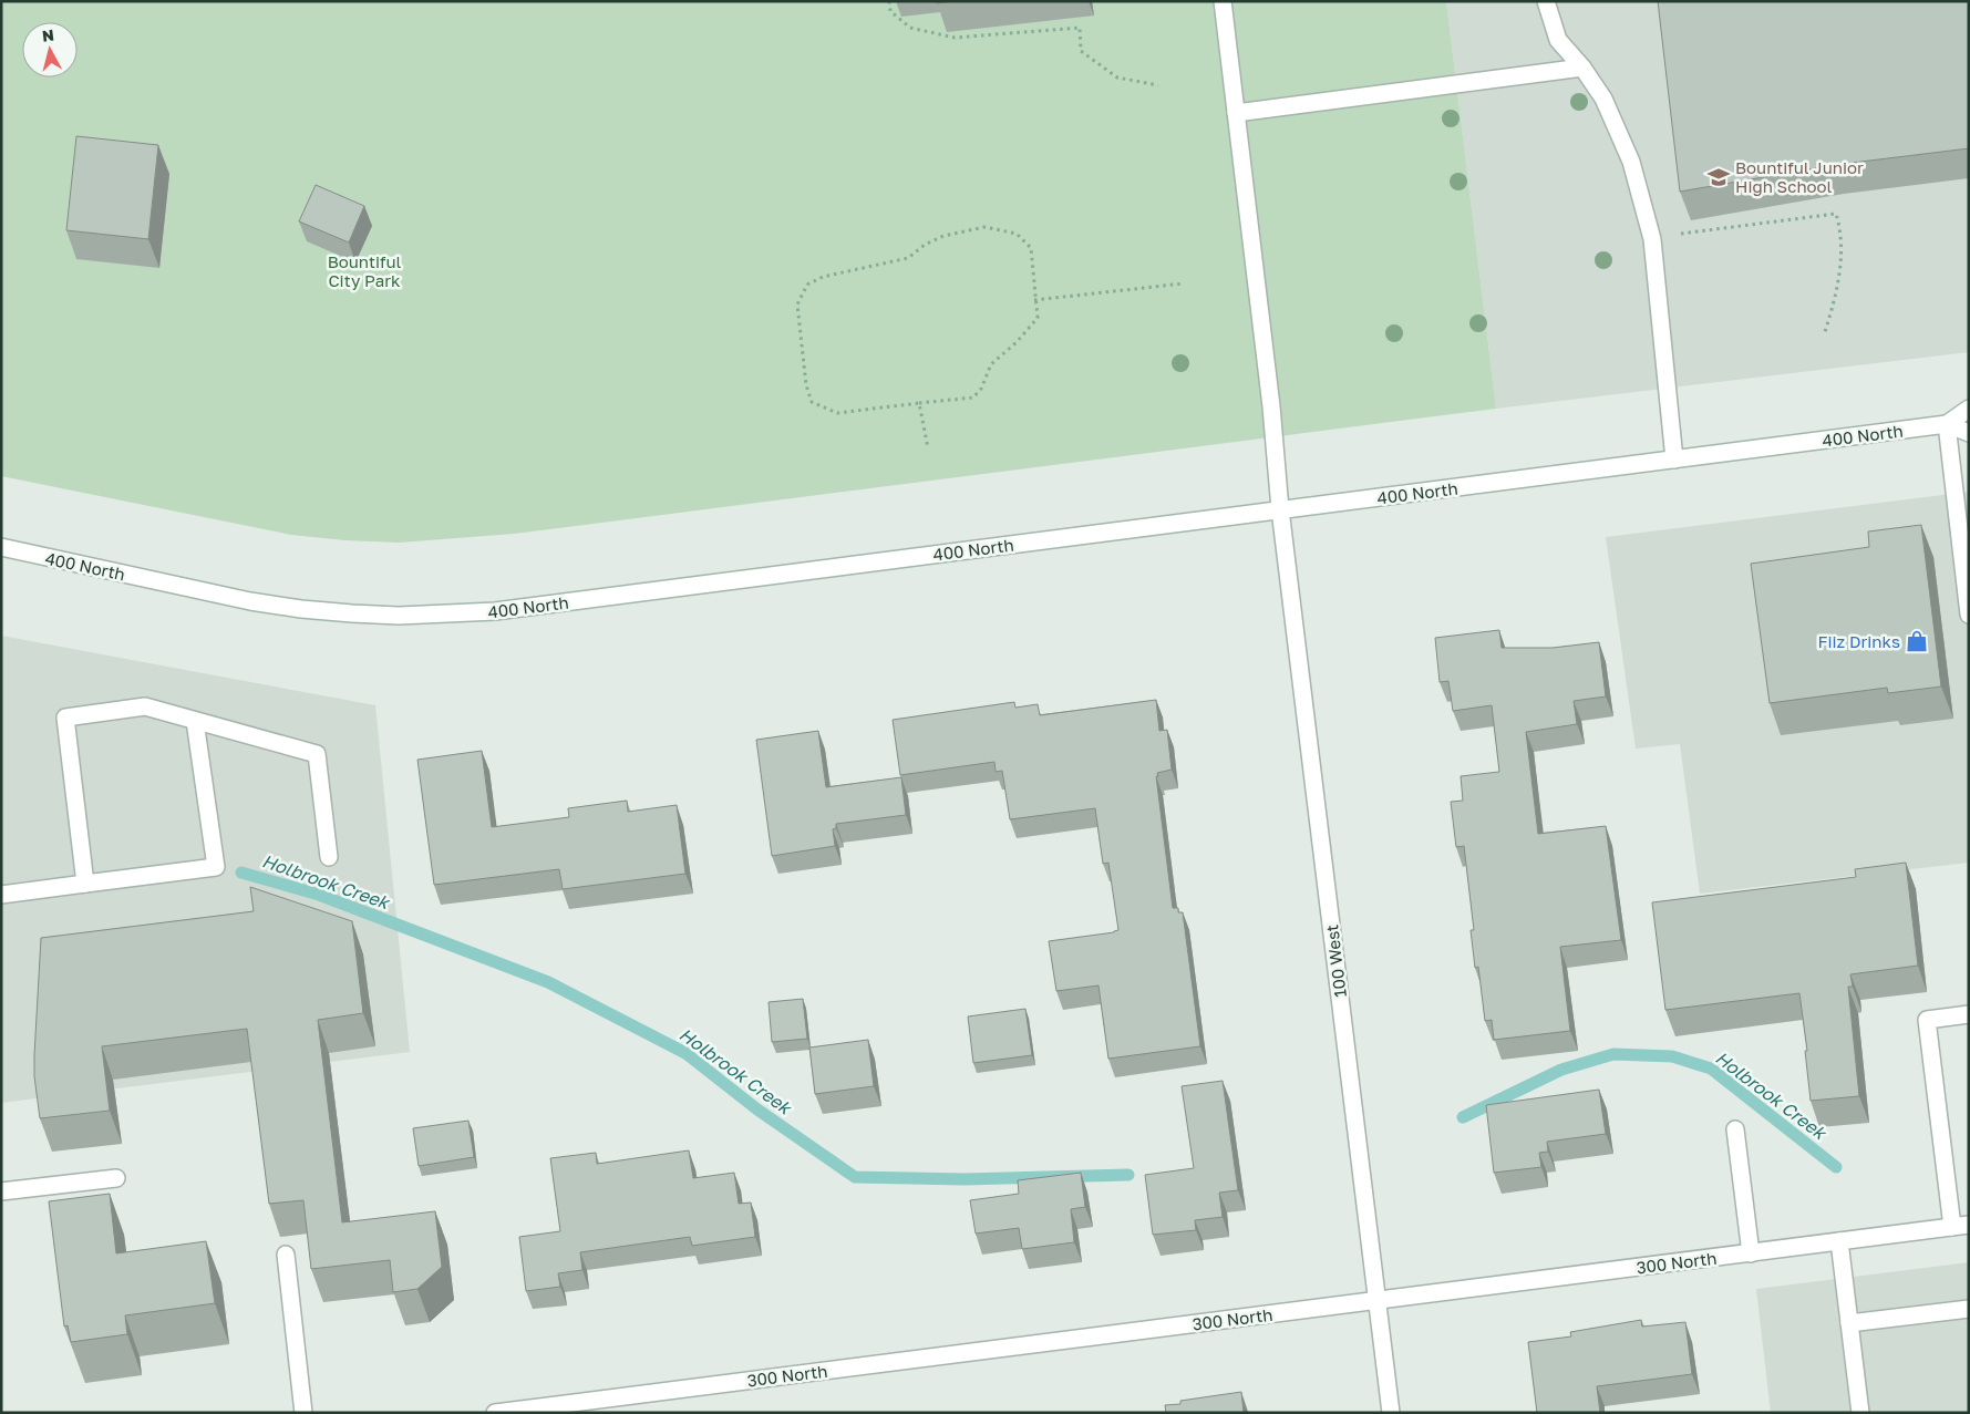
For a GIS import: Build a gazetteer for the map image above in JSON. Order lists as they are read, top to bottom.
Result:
{
  "streets": {
    "street": ["400 North", "100 West", "300 North"]
  },
  "crossings": [
    ["400 North", "100 West"],
    ["100 West", "300 North"]
  ],
  "water": ["Holbrook Creek"],
  "parks": ["Bountiful City Park"],
  "places": {
    "school or university": ["Bountiful Junior High School"],
    "shop": ["Fiiz Drinks"]
  },
  "north": "top"
}
